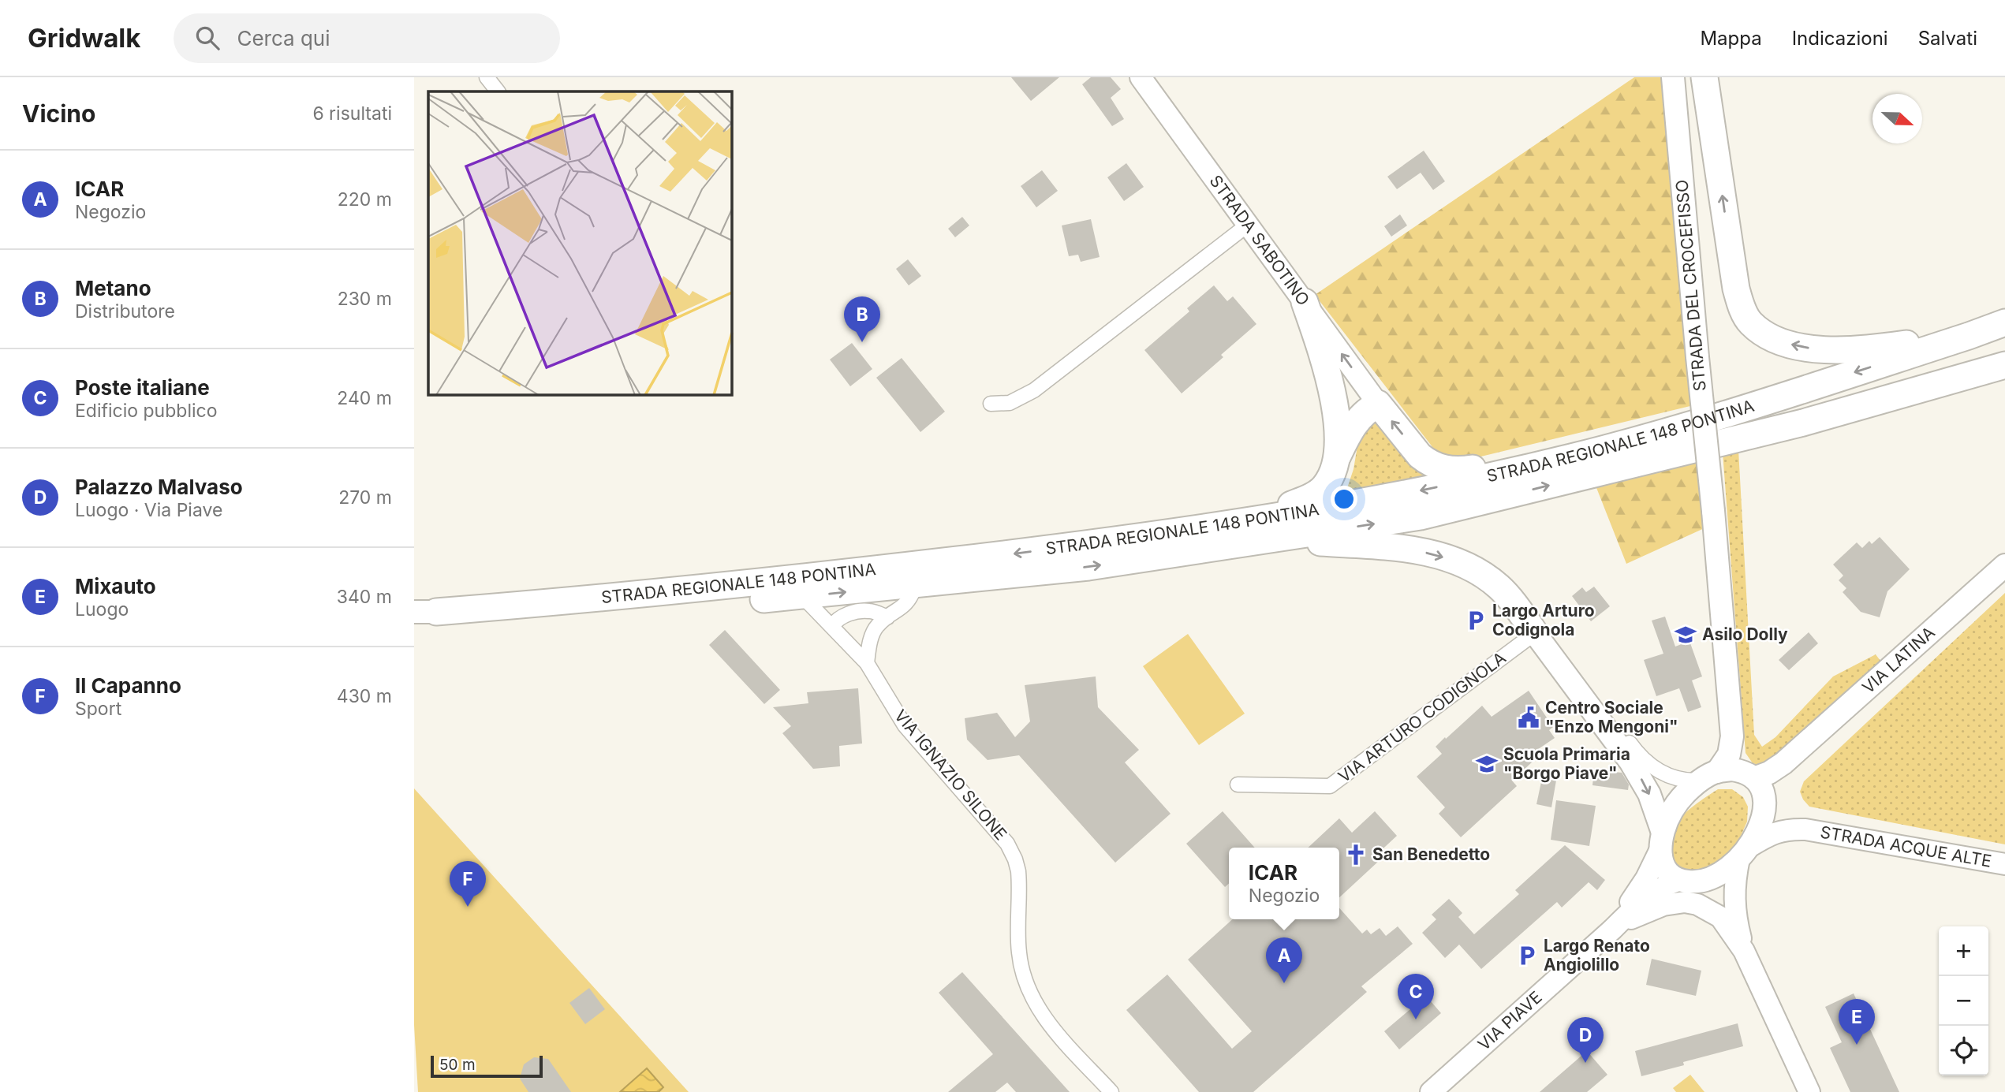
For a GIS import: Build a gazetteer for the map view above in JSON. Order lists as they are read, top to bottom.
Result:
{
  "streets": {
    "highway": ["STRADA REGIONALE 148 PONTINA"],
    "main road": ["STRADA DEL CROCEFISSO", "VIA LATINA"],
    "street": [
      "STRADA SABOTINO",
      "VIA ARTURO CODIGNOLA",
      "VIA IGNAZIO SILONE",
      "STRADA ACQUE ALTE",
      "VIA PIAVE"
    ]
  },
  "crossings": [
    ["STRADA DEL CROCEFISSO", "VIA LATINA"],
    ["STRADA DEL CROCEFISSO", "STRADA ACQUE ALTE"],
    ["STRADA DEL CROCEFISSO", "VIA PIAVE"],
    ["STRADA REGIONALE 148 PONTINA", "VIA IGNAZIO SILONE"],
    ["VIA LATINA", "STRADA ACQUE ALTE"],
    ["VIA LATINA", "VIA PIAVE"],
    ["STRADA ACQUE ALTE", "VIA PIAVE"]
  ],
  "places": {
    "parking": ["Largo Arturo Codignola", "Largo Renato Angiolillo"],
    "school or university": ["Asilo Dolly", "Scuola Primaria \"Borgo Piave\""],
    "public building": ["Centro Sociale \"Enzo Mengoni\""],
    "church": ["San Benedetto"]
  },
  "scale_bar": "50 m",
  "north": "right",
  "page": {
    "header": "Gridwalk",
    "search": "Cerca qui",
    "nav": ["Mappa", "Indicazioni", "Salvati"],
    "heading": ["Vicino", "6 risultati"],
    "list": [
      {
        "mark": "A",
        "name": "ICAR",
        "note": "Negozio",
        "value": "220 m"
      },
      {
        "mark": "B",
        "name": "Metano",
        "note": "Distributore",
        "value": "230 m"
      },
      {
        "mark": "C",
        "name": "Poste italiane",
        "note": "Edificio pubblico",
        "value": "240 m"
      },
      {
        "mark": "D",
        "name": "Palazzo Malvaso",
        "note": "Luogo · Via Piave",
        "value": "270 m"
      },
      {
        "mark": "E",
        "name": "Mixauto",
        "note": "Luogo",
        "value": "340 m"
      },
      {
        "mark": "F",
        "name": "Il Capanno",
        "note": "Sport",
        "value": "430 m"
      }
    ],
    "pins": [
      "B",
      "F",
      "A",
      "C",
      "E",
      "D"
    ],
    "popup": ["ICAR", "Negozio"],
    "map_buttons": ["+", "−"],
    "scale": "50 m"
  }
}
